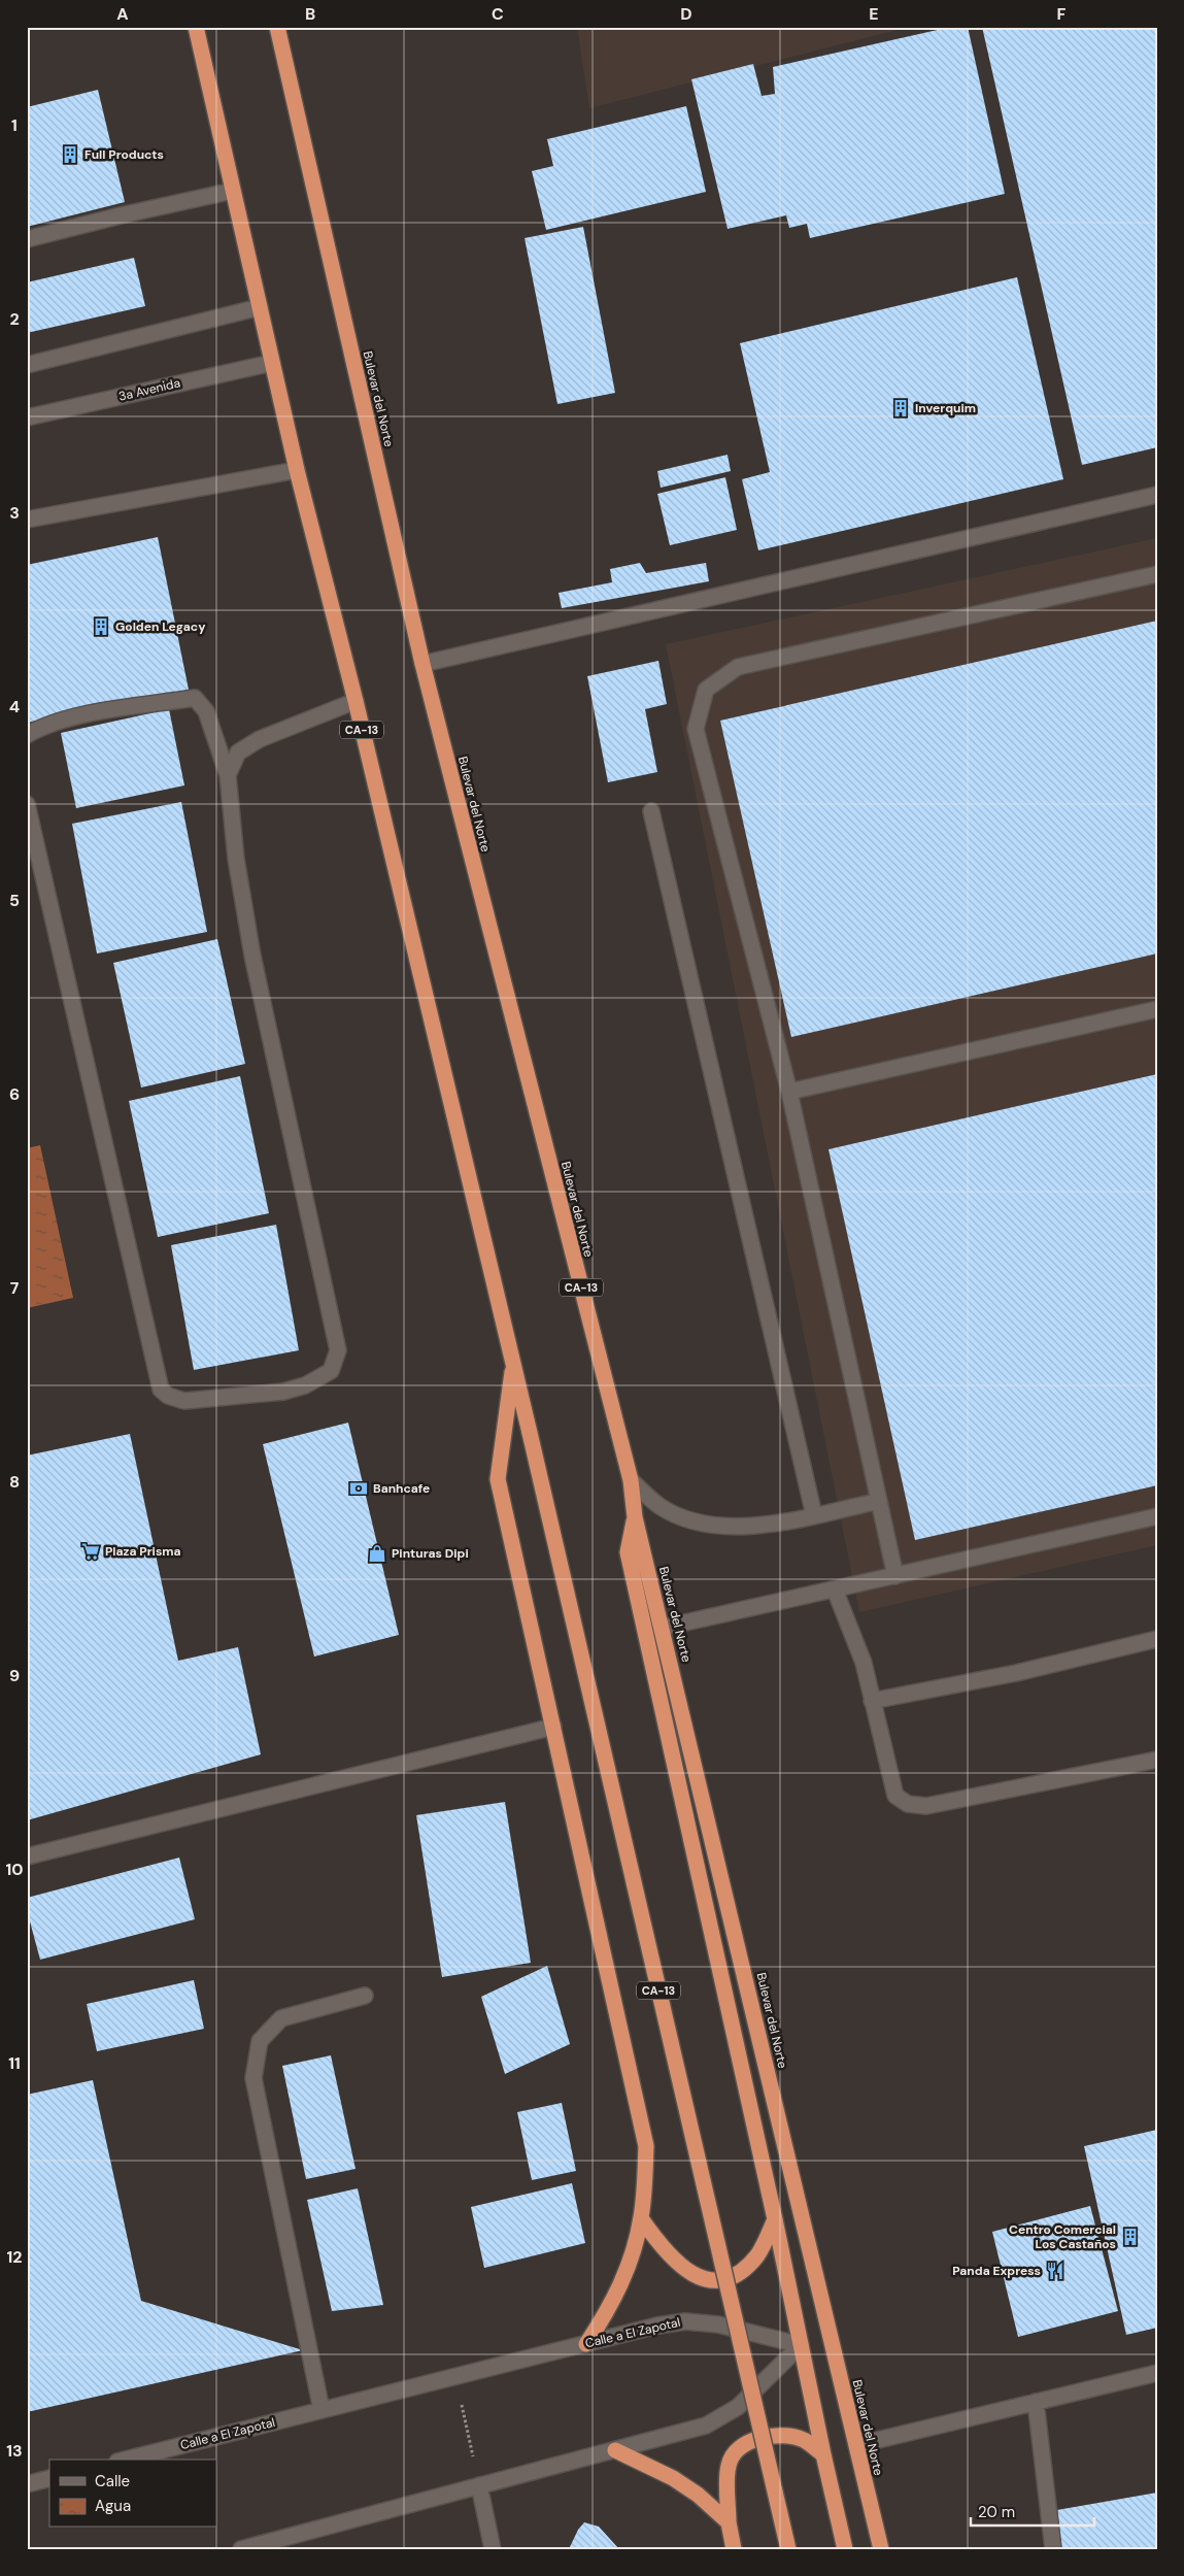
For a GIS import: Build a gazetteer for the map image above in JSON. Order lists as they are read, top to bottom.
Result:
{
  "streets": {
    "highway": ["Bulevar del Norte", "CA-13"],
    "street": ["3a Avenida", "Calle a El Zapotal"]
  },
  "crossings": [
    ["3a Avenida", "CA-13"]
  ],
  "places": {
    "building": [
      "Full Products",
      "Inverquim",
      "Golden Legacy",
      "Centro Comercial Los Castaños"
    ],
    "bank": ["Banhcafe"],
    "supermarket": ["Plaza Prisma"],
    "shop": ["Pinturas Dipi"],
    "restaurant": ["Panda Express"]
  },
  "legend": ["Calle", "Agua"],
  "scale_bar": "20 m",
  "grid": {
    "columns": [
      "A",
      "B",
      "C",
      "D",
      "E",
      "F"
    ],
    "rows": [
      "1",
      "2",
      "3",
      "4",
      "5",
      "6",
      "7",
      "8",
      "9",
      "10",
      "11",
      "12",
      "13"
    ]
  }
}
